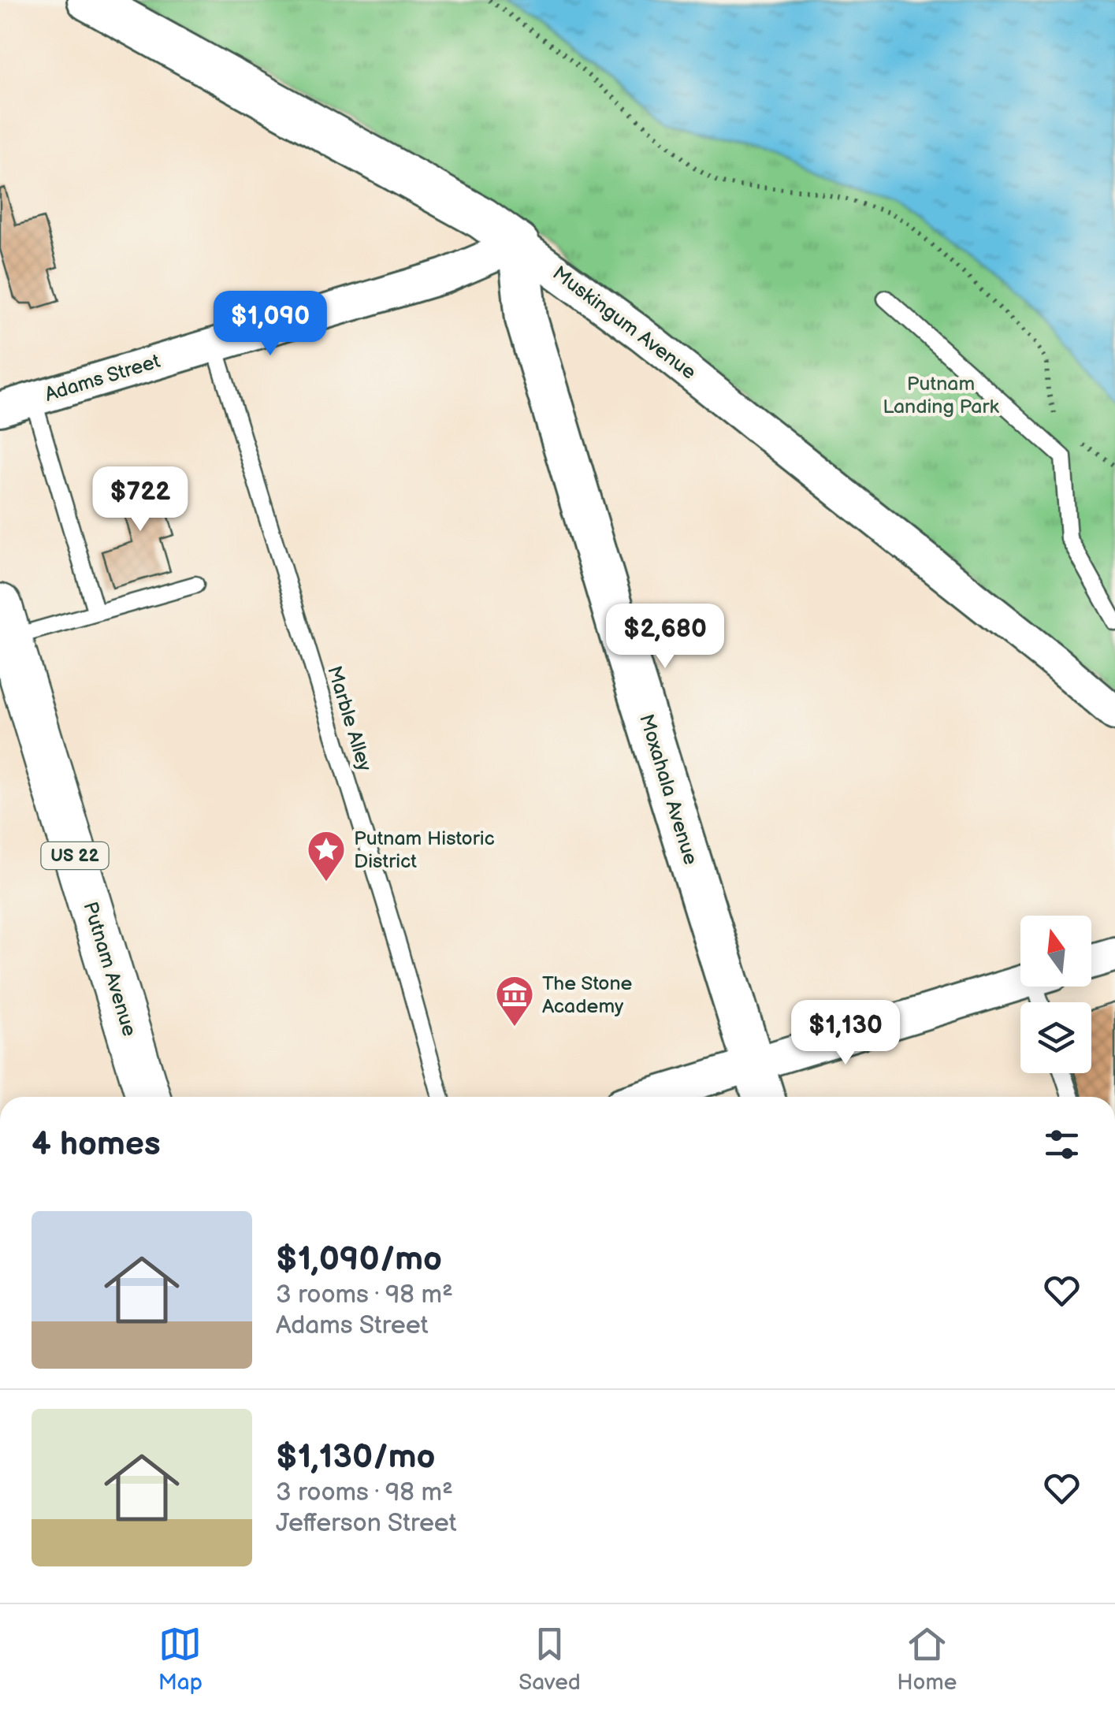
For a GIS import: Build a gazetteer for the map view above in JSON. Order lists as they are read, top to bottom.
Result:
{
  "streets": {
    "main road": ["US 22", "Putnam Avenue"],
    "street": ["Muskingum Avenue", "Adams Street", "Moxahala Avenue"],
    "lane": ["Marble Alley"]
  },
  "crossings": [
    ["Muskingum Avenue", "Adams Street"],
    ["Muskingum Avenue", "Moxahala Avenue"],
    ["Adams Street", "Marble Alley"],
    ["Adams Street", "Moxahala Avenue"]
  ],
  "parks": ["Putnam Landing Park"],
  "places": {
    "place": ["Putnam Historic District"],
    "museum": ["The Stone Academy"]
  },
  "north": "top",
  "page": {
    "price": [
      "$1,090",
      "$722",
      "$2,680",
      "$1,130"
    ],
    "heading": "4 homes",
    "list": [
      {
        "name": "$1,090/mo",
        "note": "3 rooms · 98 m² · Adams Street"
      },
      {
        "name": "$1,130/mo",
        "note": "3 rooms · 98 m² · Jefferson Street"
      }
    ],
    "tabs": ["Map", "Saved", "Home"]
  }
}
